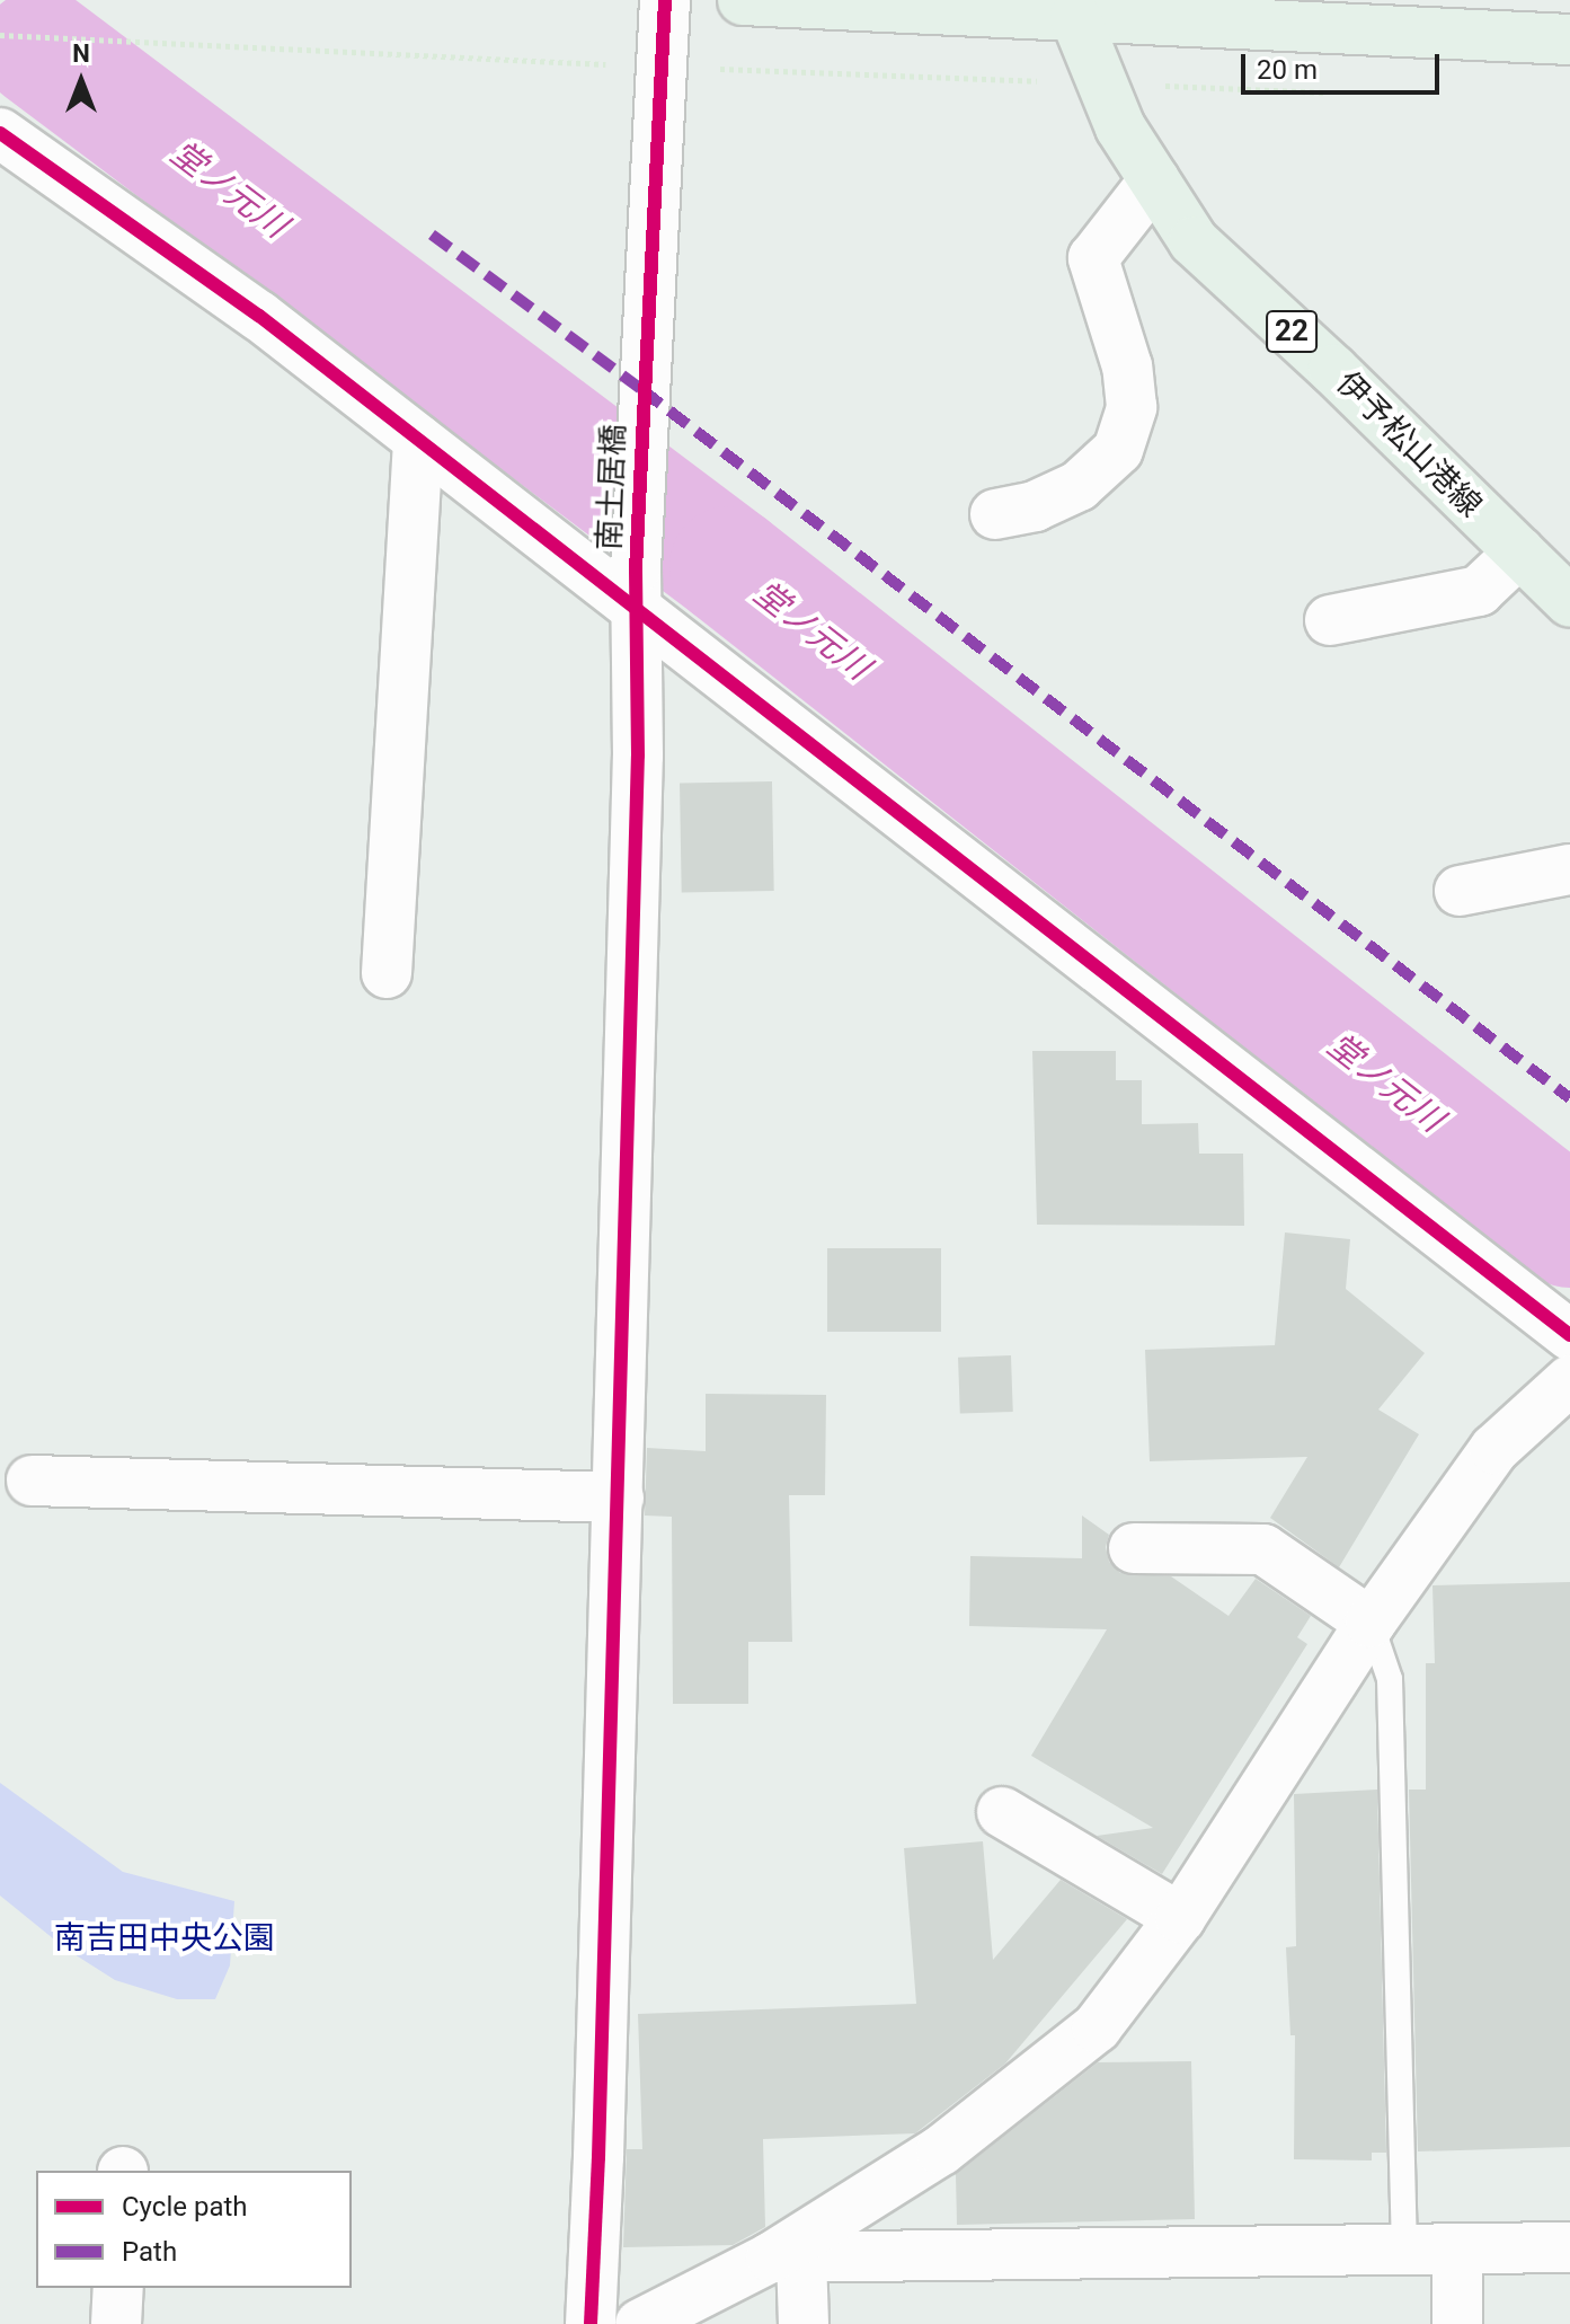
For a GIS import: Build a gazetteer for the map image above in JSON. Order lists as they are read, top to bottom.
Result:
{
  "streets": {
    "main road": ["22", "伊予松山港線"],
    "street": ["南土居橋"]
  },
  "water": ["堂ノ元川"],
  "parks": ["南吉田中央公園"],
  "legend": ["Cycle path", "Path"],
  "scale_bar": "20 m",
  "north": "top"
}
